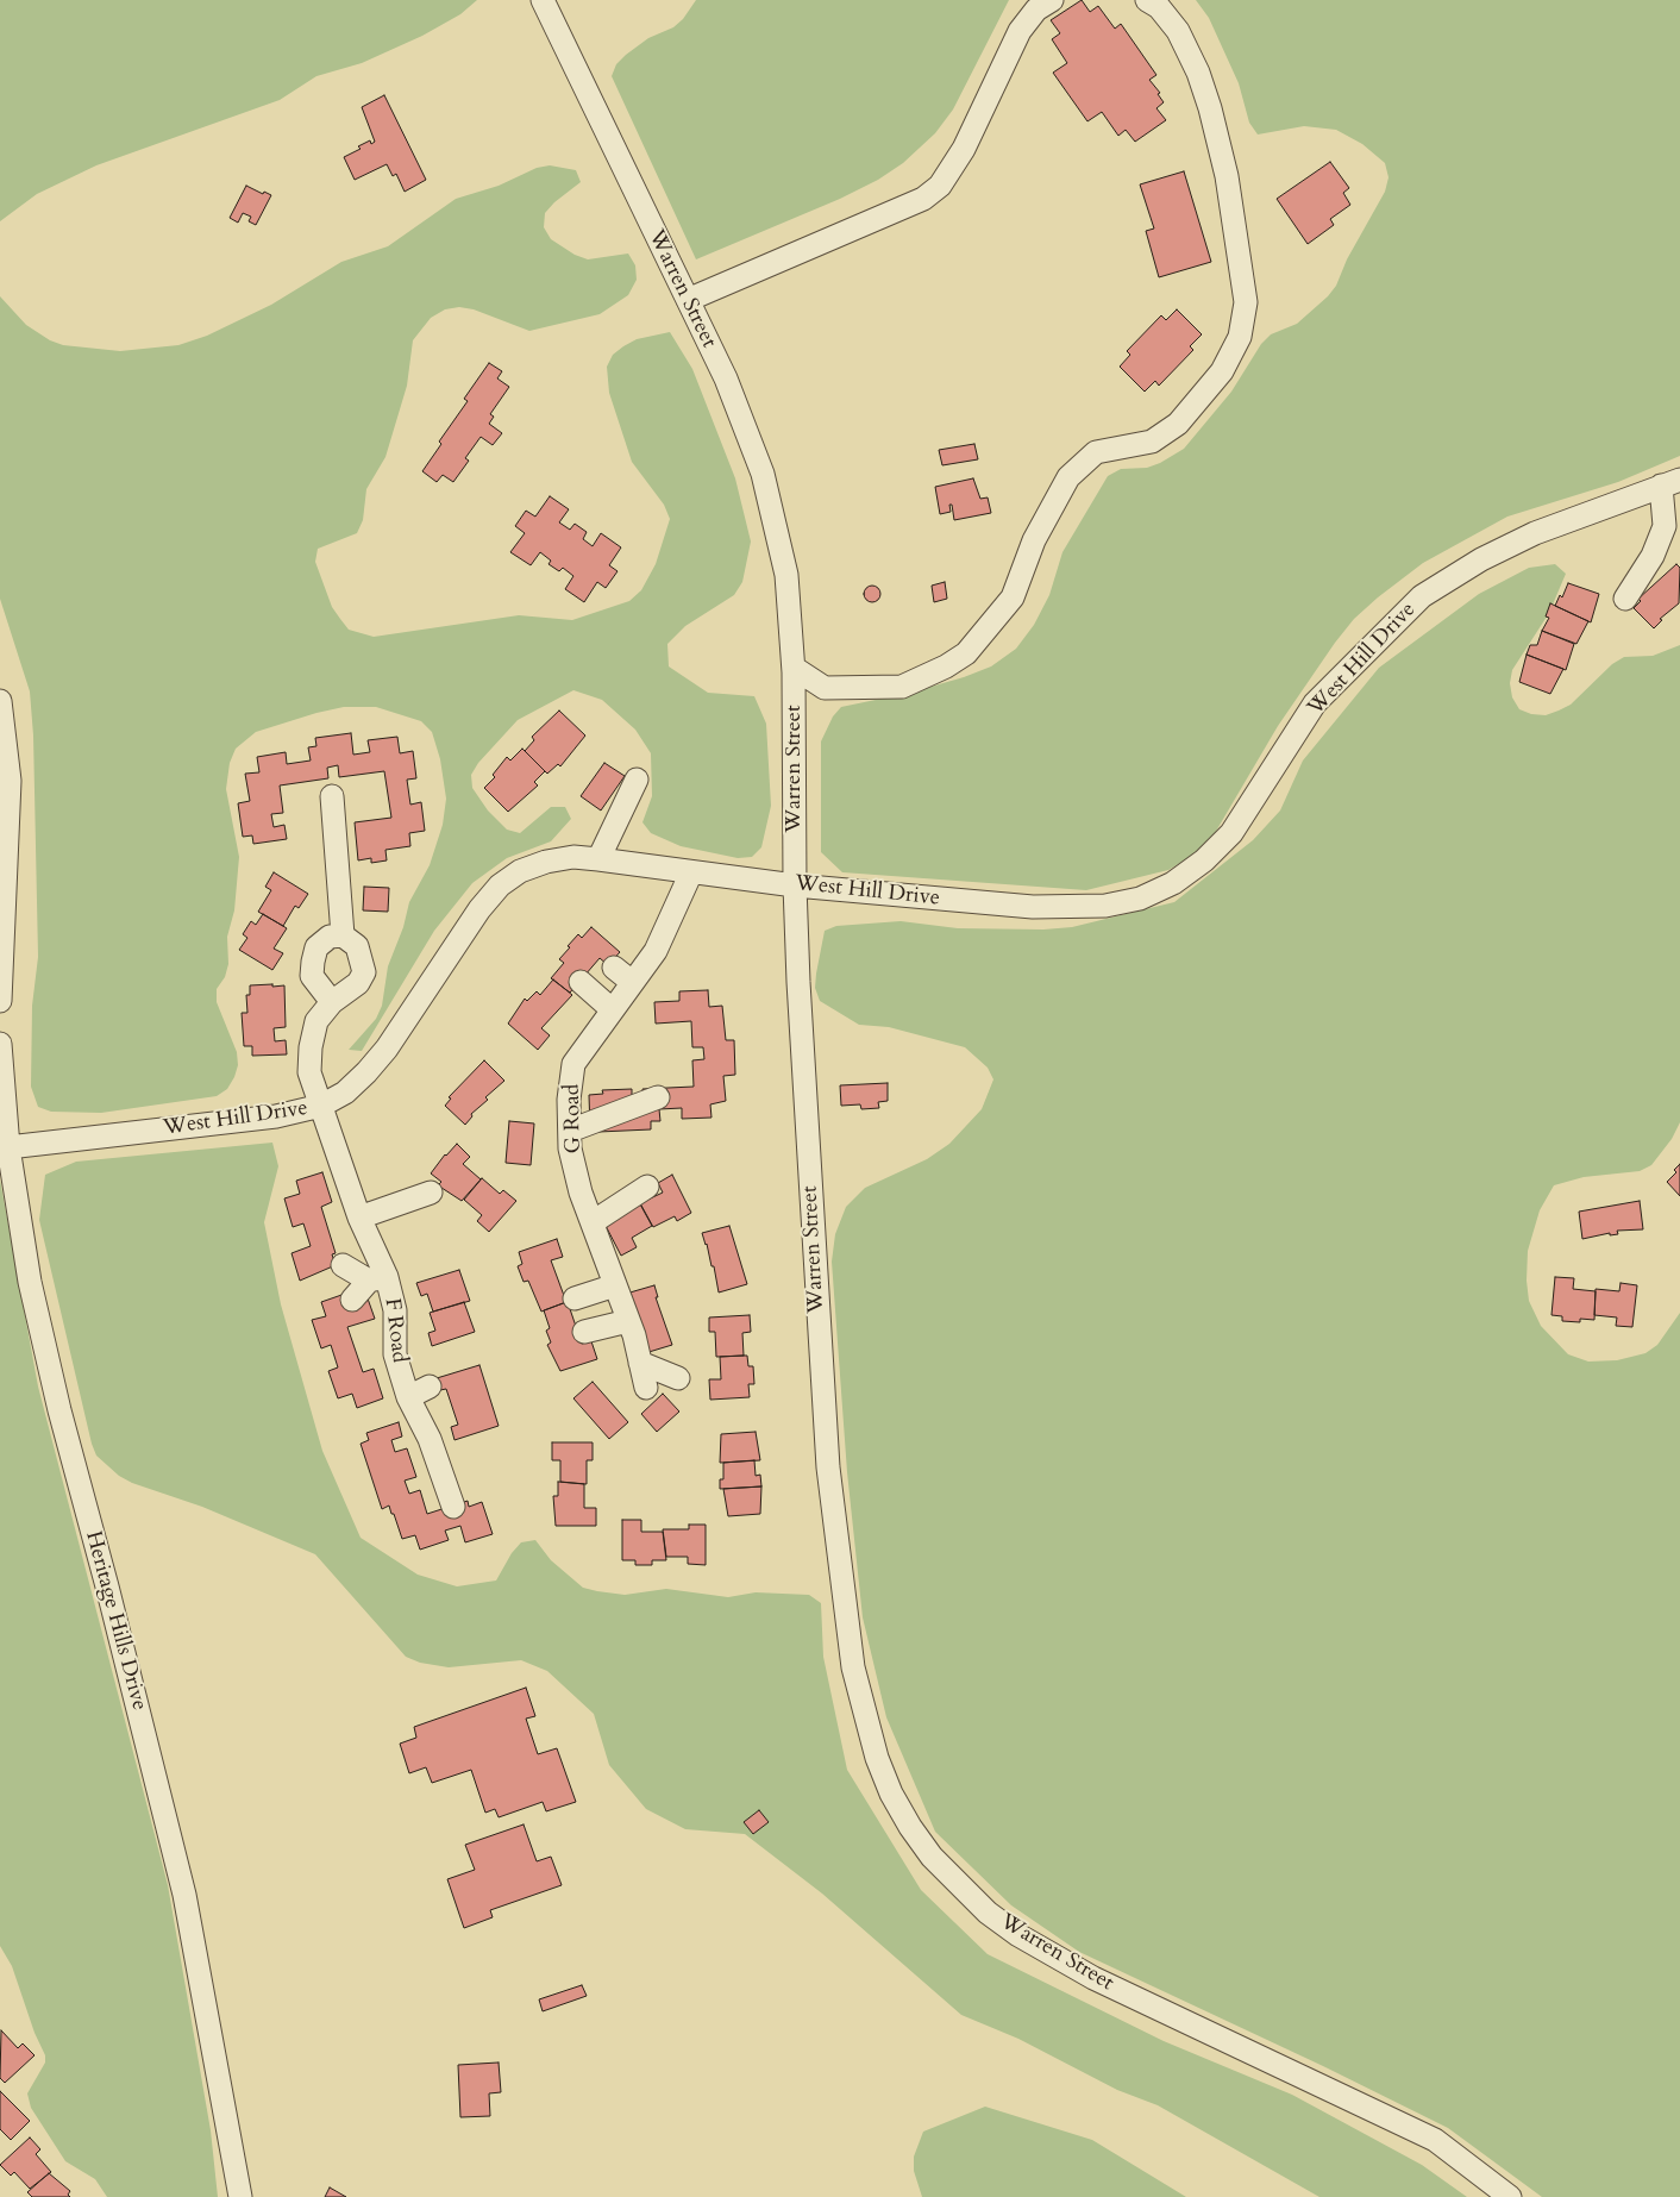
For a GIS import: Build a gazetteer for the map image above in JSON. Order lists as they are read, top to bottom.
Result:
{
  "streets": {
    "street": [
      "Warren Street",
      "West Hill Drive",
      "G Road",
      "F Road",
      "Heritage Hills Drive"
    ]
  },
  "crossings": [
    ["Warren Street", "West Hill Drive"],
    ["West Hill Drive", "G Road"],
    ["West Hill Drive", "F Road"],
    ["West Hill Drive", "Heritage Hills Drive"]
  ]
}
